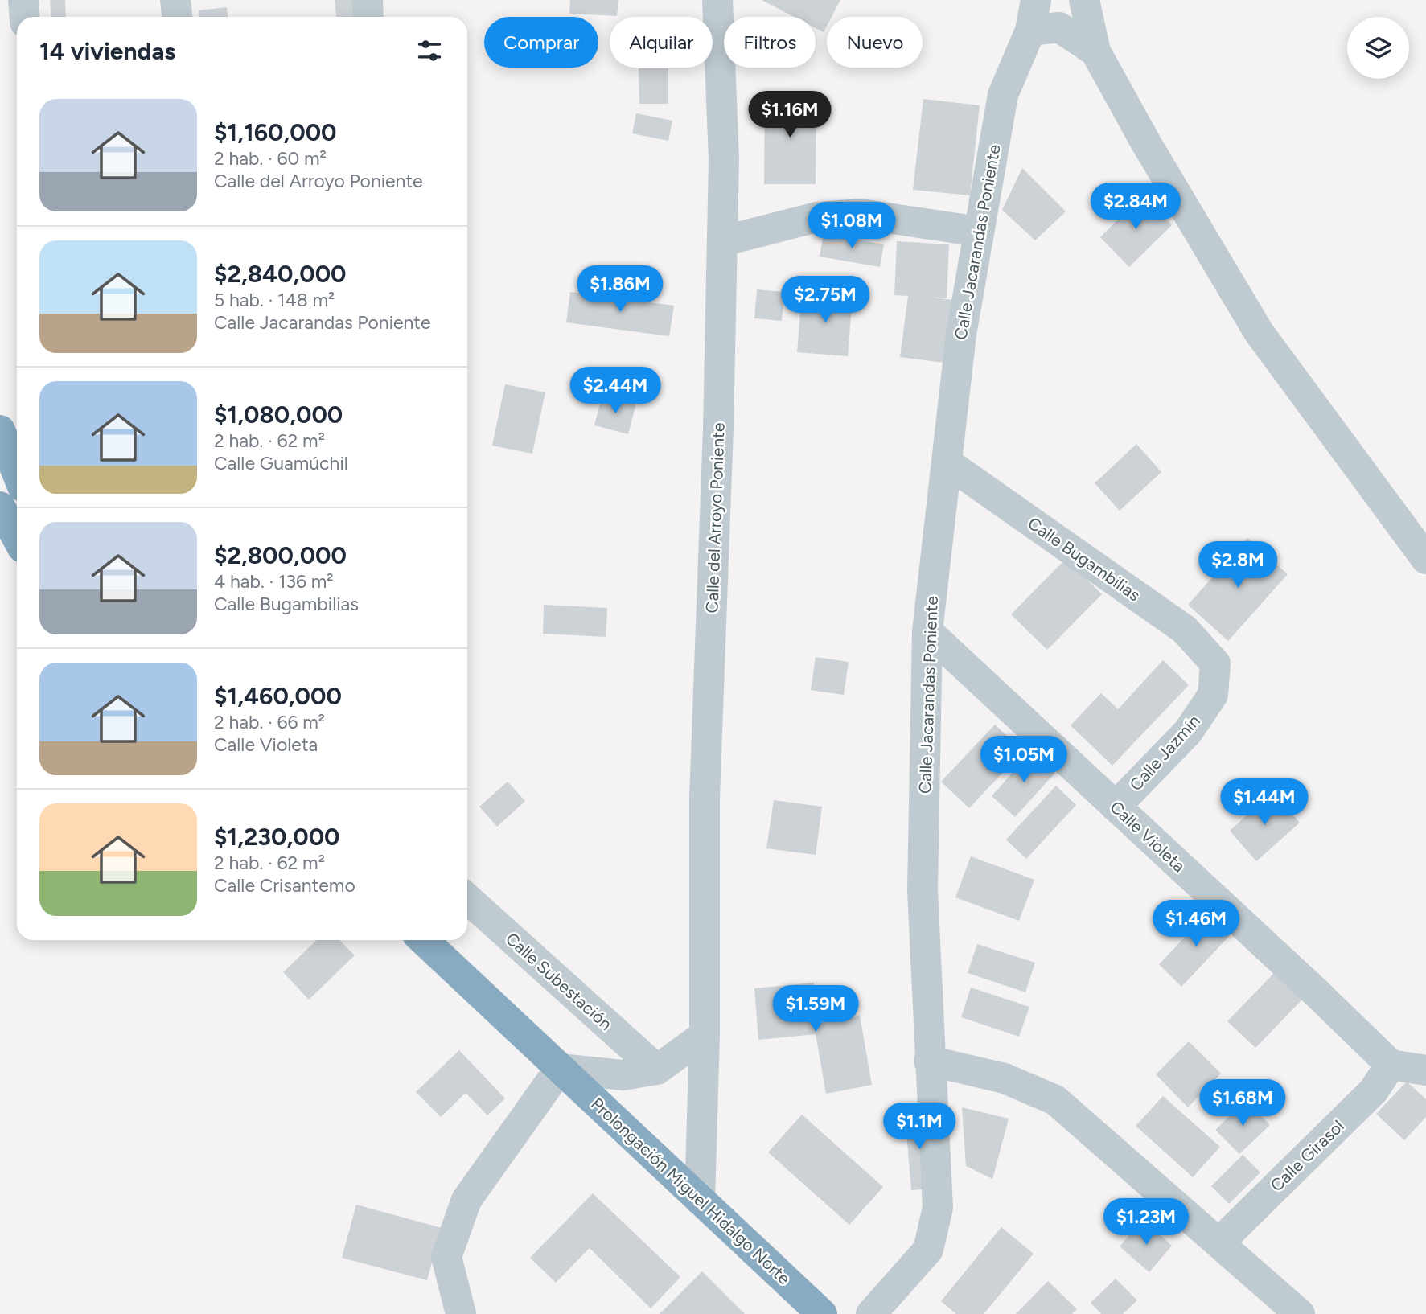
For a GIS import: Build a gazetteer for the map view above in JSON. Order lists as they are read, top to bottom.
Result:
{
  "streets": {
    "highway": ["Prolongación Miguel Hidalgo Norte"],
    "street": [
      "Calle Jacarandas Poniente",
      "Calle del Arroyo Poniente",
      "Calle Bugambilias",
      "Calle Jazmín",
      "Calle Violeta",
      "Calle Subestación",
      "Calle Girasol"
    ]
  },
  "crossings": [
    ["Calle Jacarandas Poniente", "Calle Bugambilias"],
    ["Calle Jacarandas Poniente", "Calle Violeta"],
    ["Calle del Arroyo Poniente", "Prolongación Miguel Hidalgo Norte"],
    ["Calle Bugambilias", "Calle Jazmín"],
    ["Calle Jazmín", "Calle Violeta"],
    ["Calle Violeta", "Calle Girasol"]
  ],
  "page": {
    "chip": [
      "Comprar",
      "Alquilar",
      "Filtros",
      "Nuevo"
    ],
    "heading": "14 viviendas",
    "list": [
      {
        "name": "$1,160,000",
        "note": "2 hab. · 60 m² · Calle del Arroyo Poniente"
      },
      {
        "name": "$2,840,000",
        "note": "5 hab. · 148 m² · Calle Jacarandas Poniente"
      },
      {
        "name": "$1,080,000",
        "note": "2 hab. · 62 m² · Calle Guamúchil"
      },
      {
        "name": "$2,800,000",
        "note": "4 hab. · 136 m² · Calle Bugambilias"
      },
      {
        "name": "$1,460,000",
        "note": "2 hab. · 66 m² · Calle Violeta"
      },
      {
        "name": "$1,230,000",
        "note": "2 hab. · 62 m² · Calle Crisantemo"
      }
    ],
    "price": [
      "$1.16M",
      "$2.84M",
      "$1.08M",
      "$1.86M",
      "$2.75M",
      "$2.44M",
      "$2.8M",
      "$1.05M",
      "$1.44M",
      "$1.46M",
      "$1.59M",
      "$1.68M",
      "$1.1M",
      "$1.23M"
    ]
  }
}
